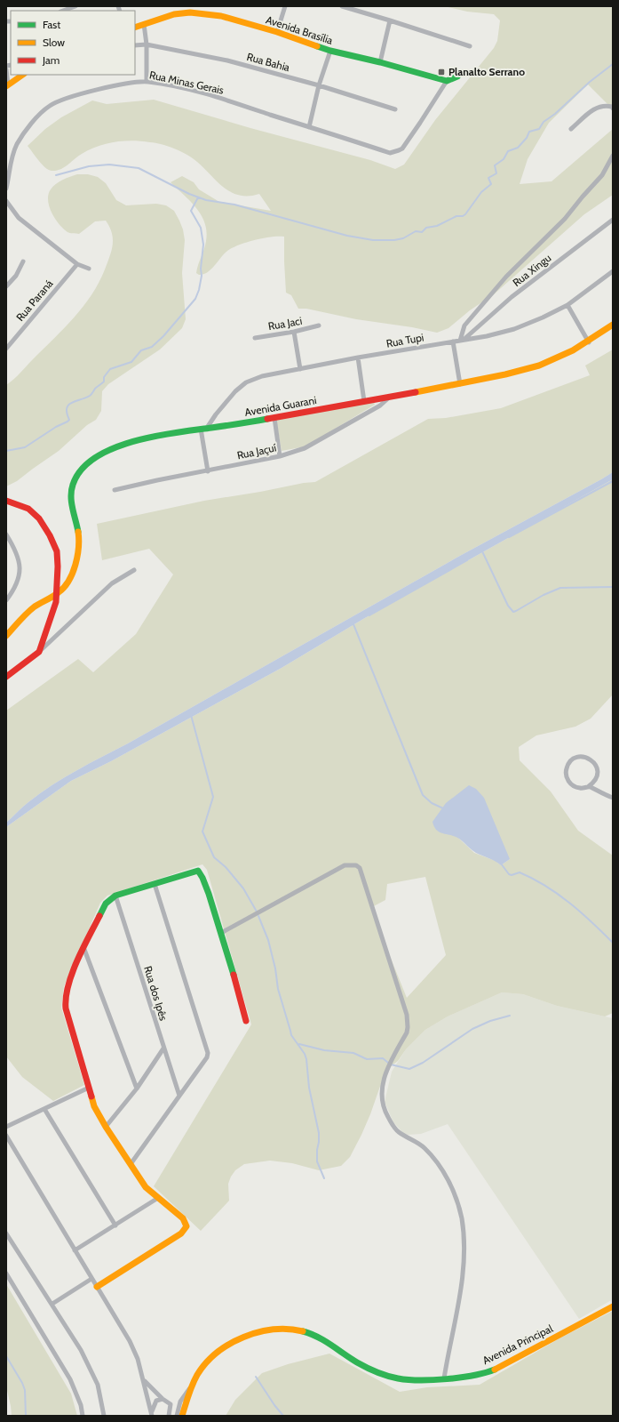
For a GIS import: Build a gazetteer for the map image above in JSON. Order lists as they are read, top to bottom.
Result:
{
  "streets": {
    "street": [
      "Avenida Brasília",
      "Rua Bahia",
      "Rua Minas Gerais",
      "Rua Xingu",
      "Rua Paraná",
      "Rua Jaci",
      "Rua Tupi",
      "Avenida Guarani",
      "Rua Jaçuí",
      "Rua dos Ipês",
      "Avenida Principal"
    ]
  },
  "crossings": [
    ["Avenida Brasília", "Rua Minas Gerais"],
    ["Rua Xingu", "Rua Tupi"],
    ["Rua Tupi", "Avenida Guarani"],
    ["Avenida Guarani", "Rua Jaçuí"]
  ],
  "places": {
    "transit": ["Planalto Serrano"]
  },
  "legend": ["Fast", "Slow", "Jam"]
}
